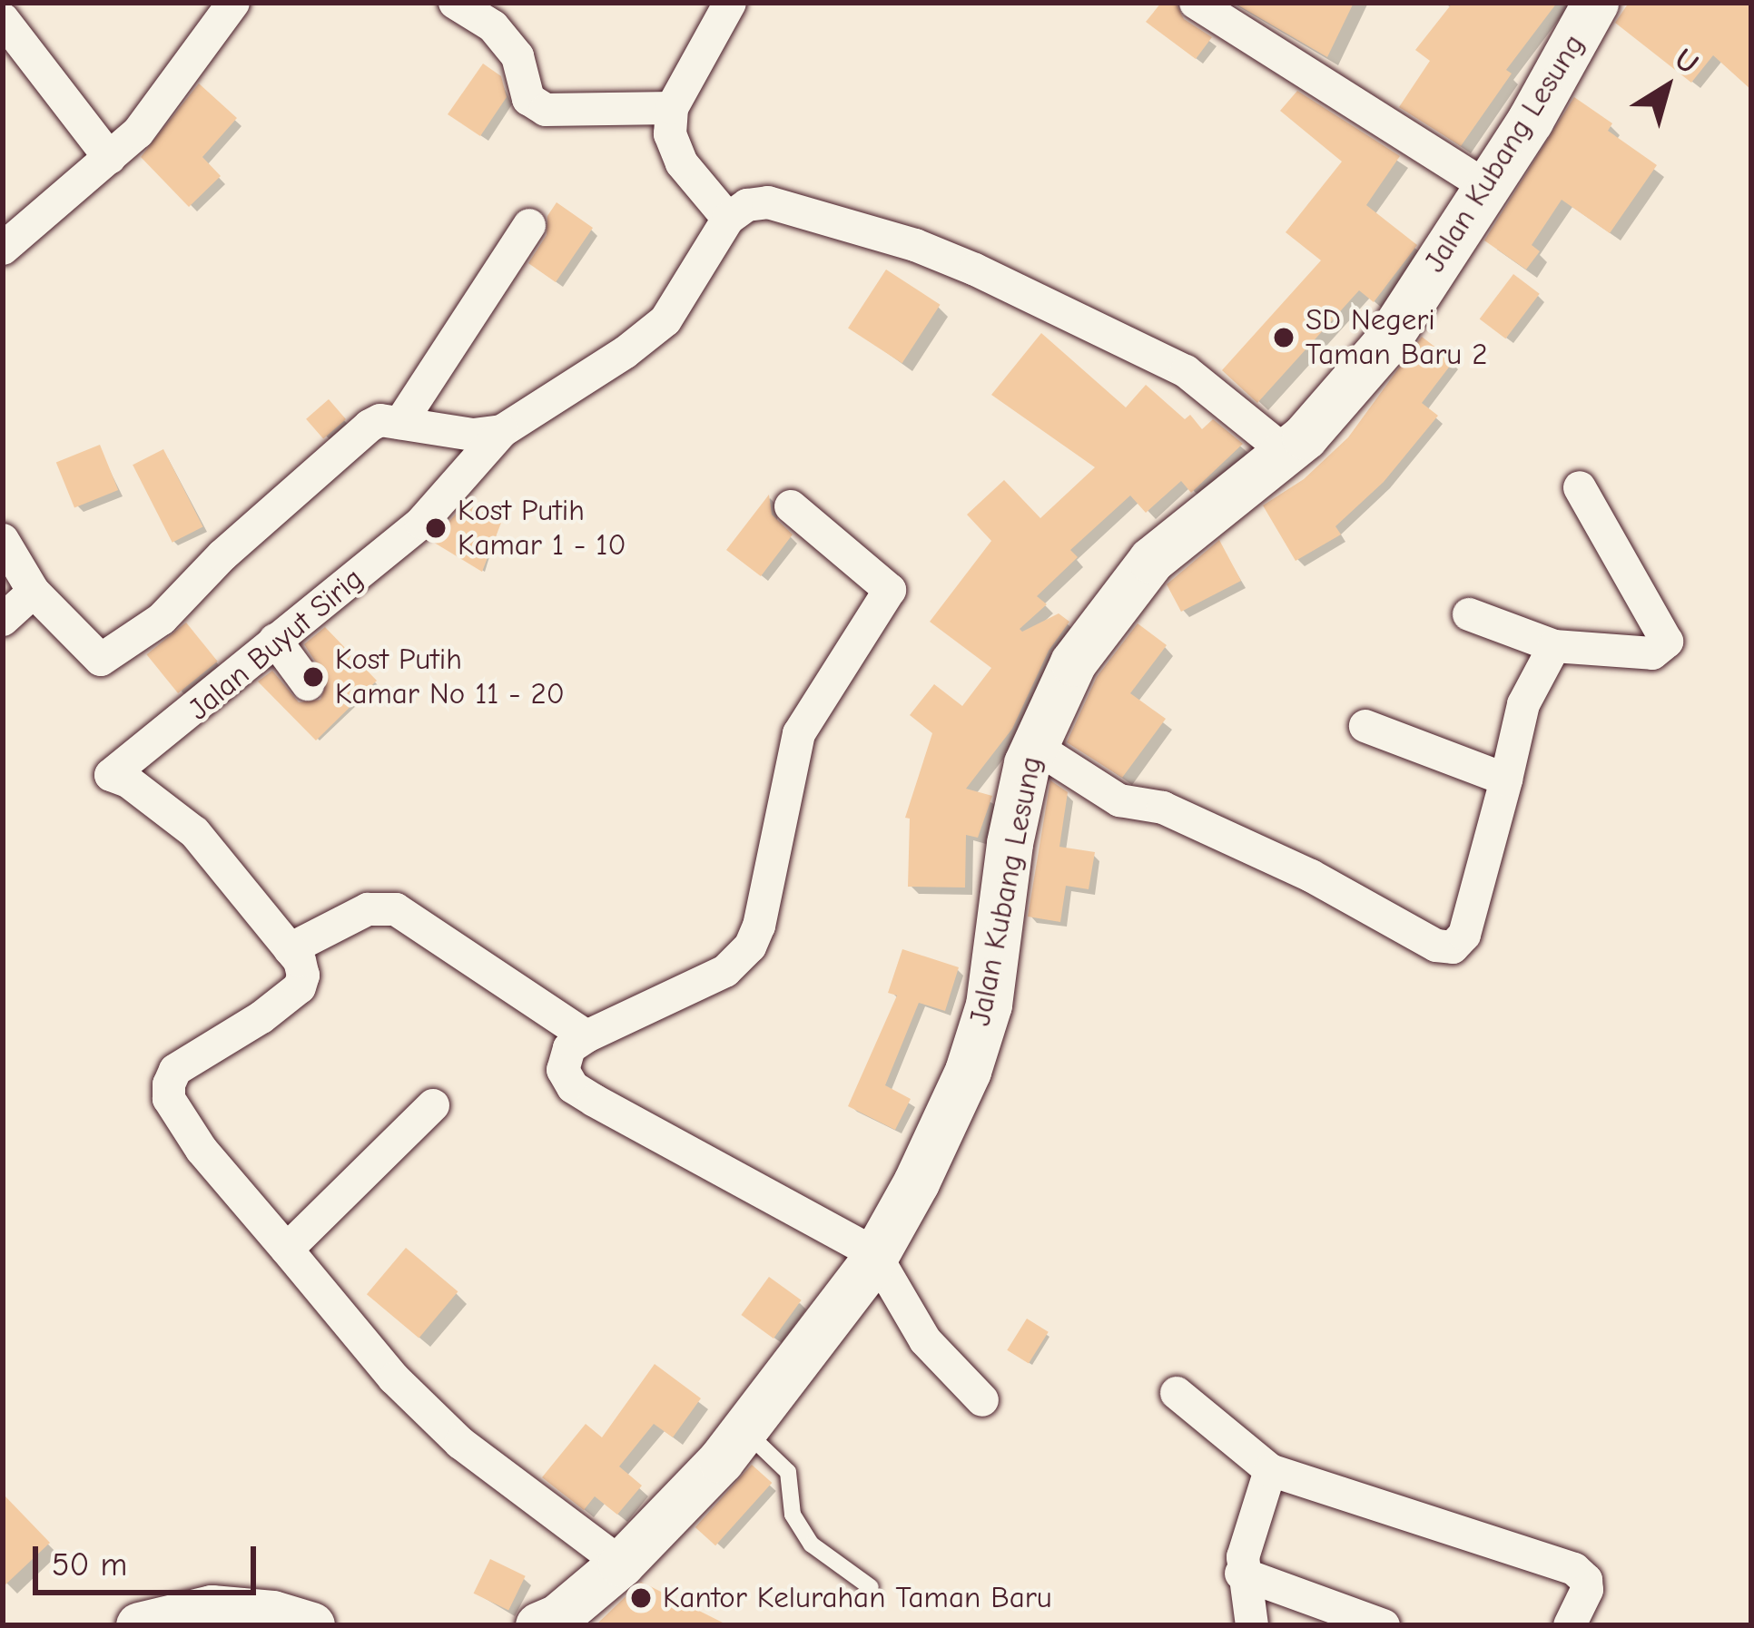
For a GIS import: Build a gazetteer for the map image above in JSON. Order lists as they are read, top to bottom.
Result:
{
  "streets": {
    "street": ["Jalan Kubang Lesung", "Jalan Buyut Sirig"]
  },
  "places": [
    "SD Negeri Taman Baru 2",
    "Kost Putih Kamar 1 - 10",
    "Kost Putih Kamar No 11 - 20",
    "Kantor Kelurahan Taman Baru"
  ],
  "scale_bar": "50 m",
  "north": "top right"
}
